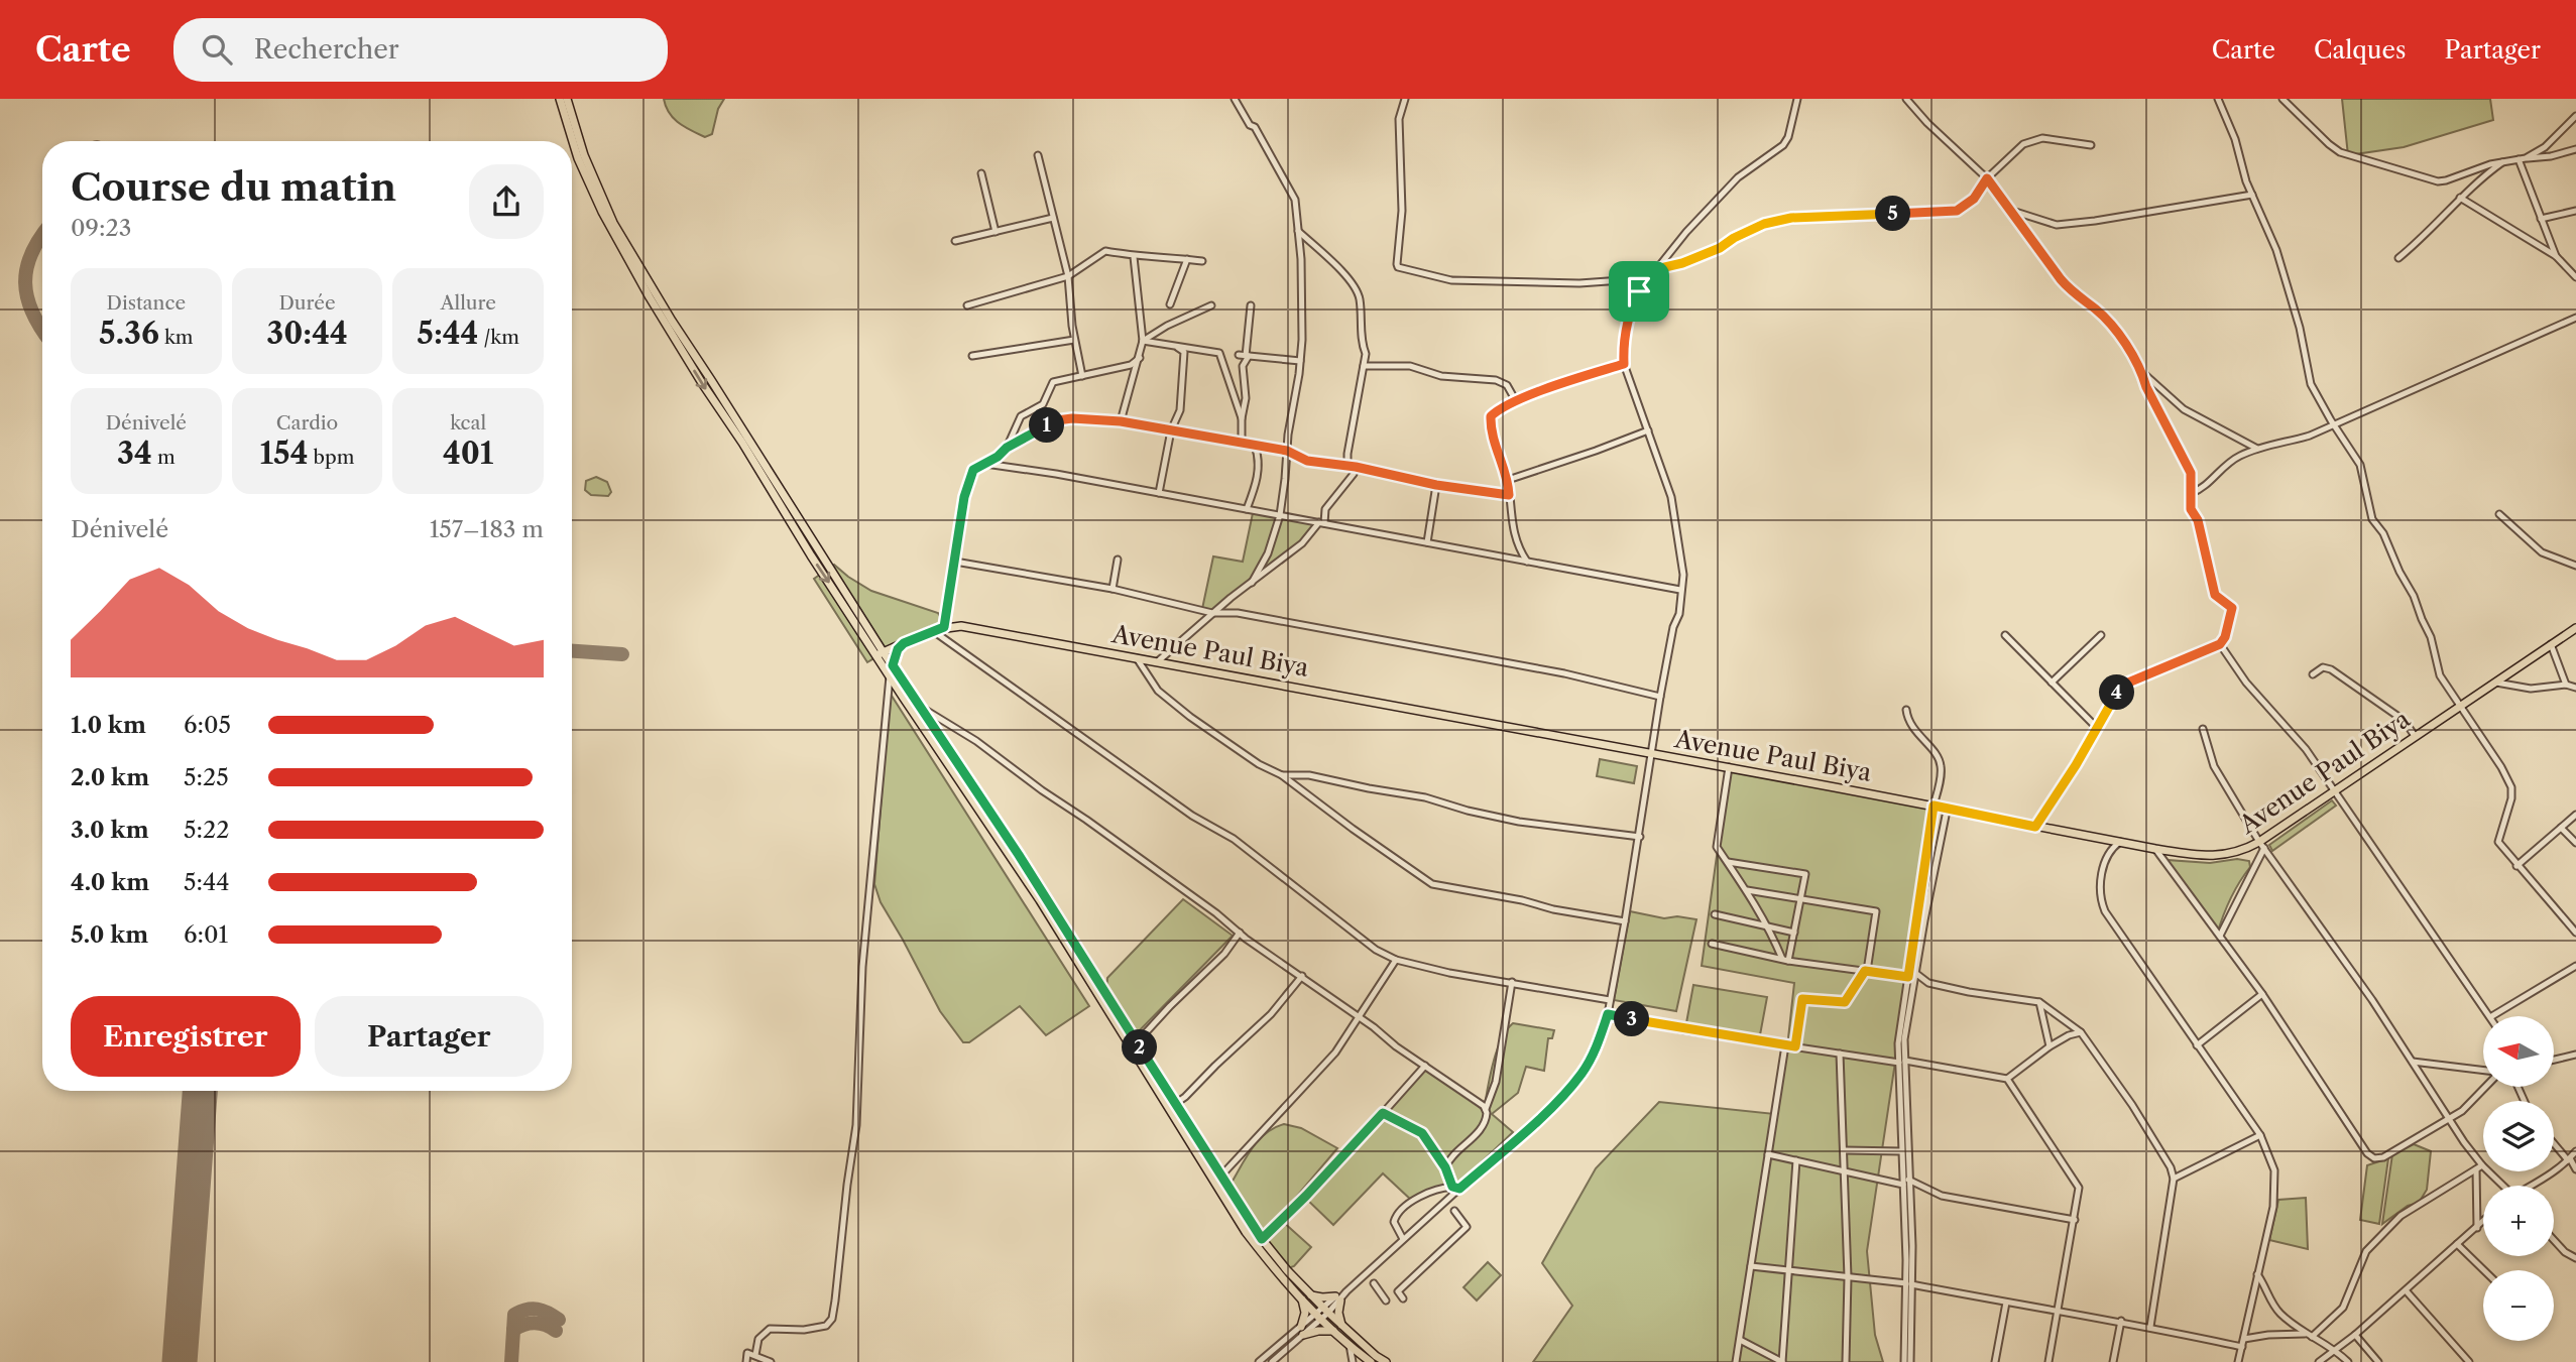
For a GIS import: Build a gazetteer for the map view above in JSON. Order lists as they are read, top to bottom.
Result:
{
  "streets": {
    "main road": ["Avenue Paul Biya"]
  },
  "north": "left",
  "page": {
    "header": "Carte",
    "search": "Rechercher",
    "nav": ["Carte", "Calques", "Partager"],
    "heading": ["Course du matin", "09:23"],
    "pins": [
      "5",
      "1",
      "4",
      "3",
      "2"
    ],
    "stats": [
      ["Distance", "5.36 km"],
      ["Durée", "30:44"],
      ["Allure", "5:44 /km"],
      ["Dénivelé", "34 m"],
      ["Cardio", "154 bpm"],
      ["kcal", "401"]
    ],
    "chart": ["Dénivelé", "157–183 m"],
    "list": [
      {
        "name": "1.0 km",
        "note": "6:05"
      },
      {
        "name": "2.0 km",
        "note": "5:25"
      },
      {
        "name": "3.0 km",
        "note": "5:22"
      },
      {
        "name": "4.0 km",
        "note": "5:44"
      },
      {
        "name": "5.0 km",
        "note": "6:01"
      }
    ],
    "buttons": ["Enregistrer", "Partager"],
    "map_buttons": ["+", "−"]
  }
}
